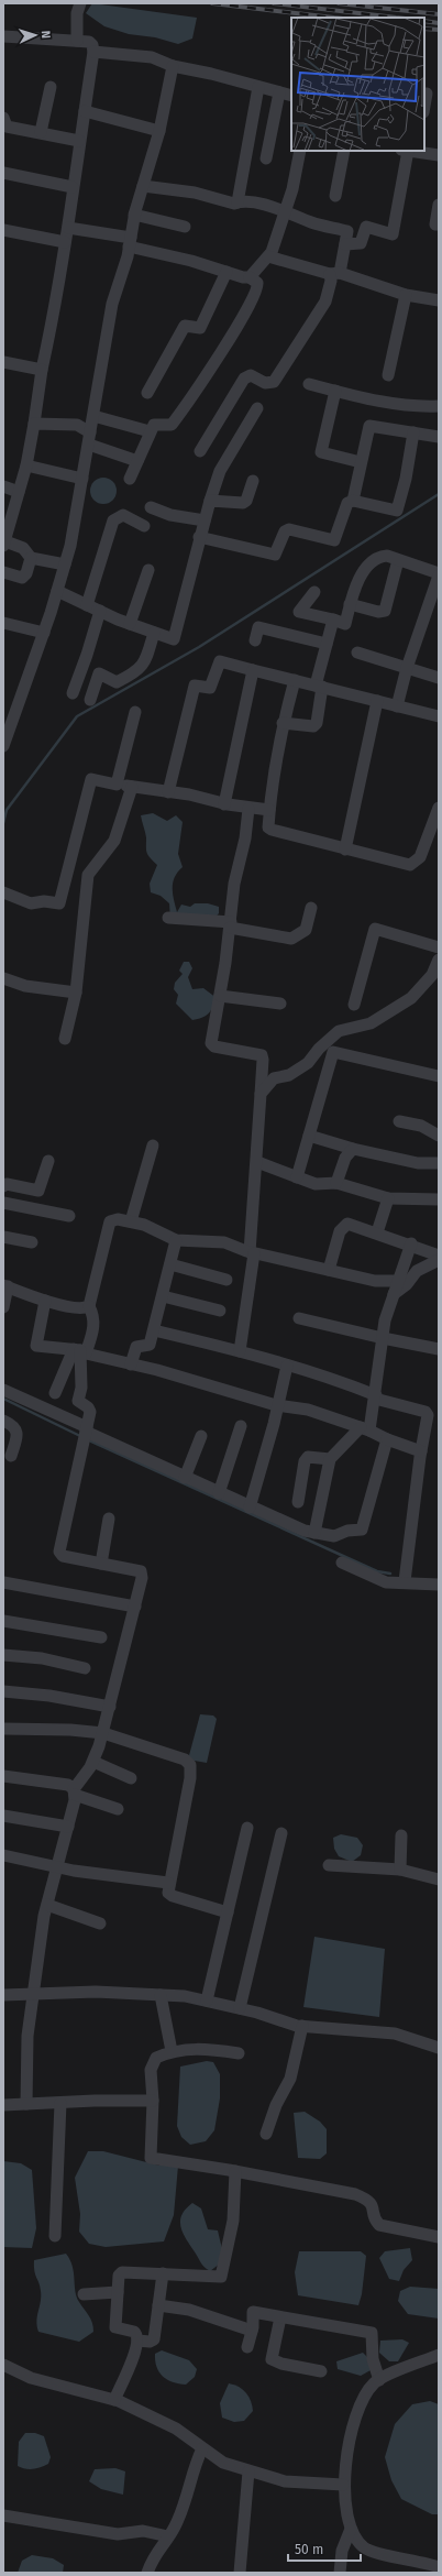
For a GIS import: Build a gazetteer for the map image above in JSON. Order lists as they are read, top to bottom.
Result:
{
  "scale_bar": "50 m",
  "north": "right"
}
